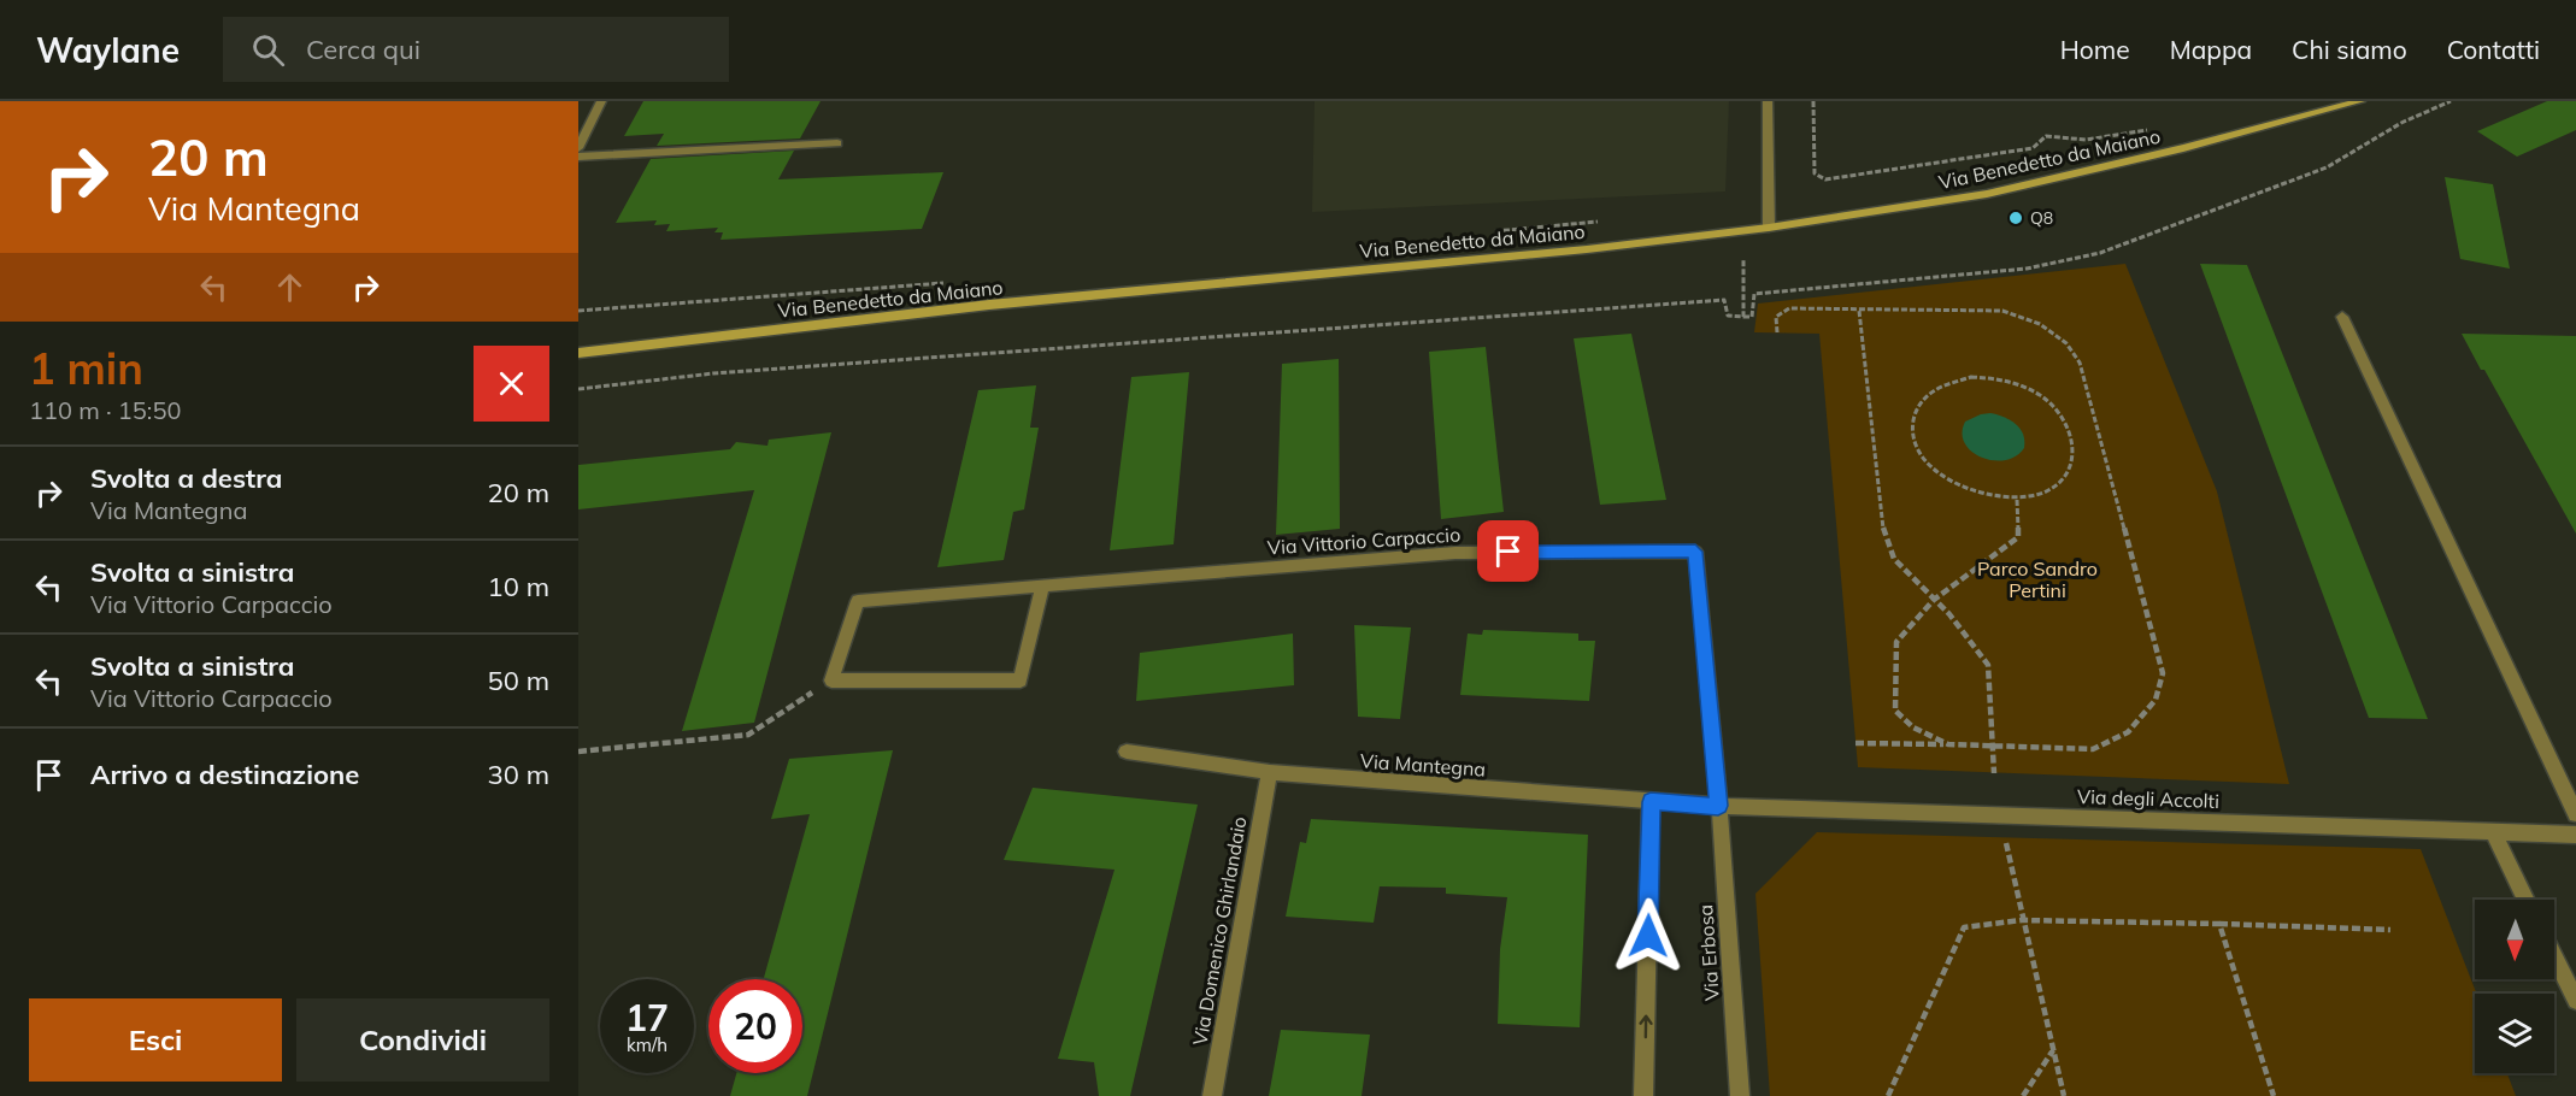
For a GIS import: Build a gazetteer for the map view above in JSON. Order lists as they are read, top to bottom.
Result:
{
  "streets": {
    "main road": ["Via Benedetto da Maiano"],
    "street": [
      "Via Vittorio Carpaccio",
      "Via Mantegna",
      "Via degli Accolti",
      "Via Domenico Ghirlandaio",
      "Via Erbosa"
    ]
  },
  "crossings": [
    ["Via Vittorio Carpaccio", "Via Mantegna"],
    ["Via Vittorio Carpaccio", "Via degli Accolti"],
    ["Via Vittorio Carpaccio", "Via Erbosa"],
    ["Via Mantegna", "Via degli Accolti"],
    ["Via Mantegna", "Via Domenico Ghirlandaio"],
    ["Via Mantegna", "Via Erbosa"],
    ["Via degli Accolti", "Via Erbosa"]
  ],
  "parks": ["Parco Sandro Pertini"],
  "places": ["Q8"],
  "north": "bottom",
  "page": {
    "header": "Waylane",
    "search": "Cerca qui",
    "nav": [
      "Home",
      "Mappa",
      "Chi siamo",
      "Contatti"
    ],
    "turn": ["20 m", "Via Mantegna"],
    "heading": ["1 min", "110 m · 15:50"],
    "list": [
      {
        "name": "Svolta a destra",
        "note": "Via Mantegna",
        "value": "20 m"
      },
      {
        "name": "Svolta a sinistra",
        "note": "Via Vittorio Carpaccio",
        "value": "10 m"
      },
      {
        "name": "Svolta a sinistra",
        "note": "Via Vittorio Carpaccio",
        "value": "50 m"
      },
      {
        "name": "Arrivo a destinazione",
        "value": "30 m"
      }
    ],
    "speed": "17 km/h",
    "limit": "20",
    "buttons": ["Esci", "Condividi"]
  }
}
